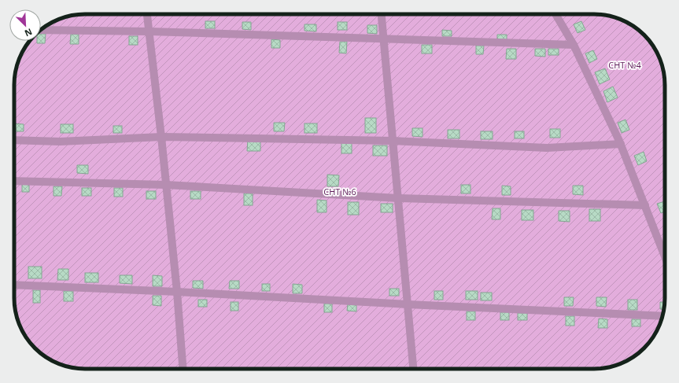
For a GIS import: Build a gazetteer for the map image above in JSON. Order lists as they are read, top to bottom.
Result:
{
  "parks": ["СНТ №4", "СНТ №6"],
  "north": "bottom right"
}
